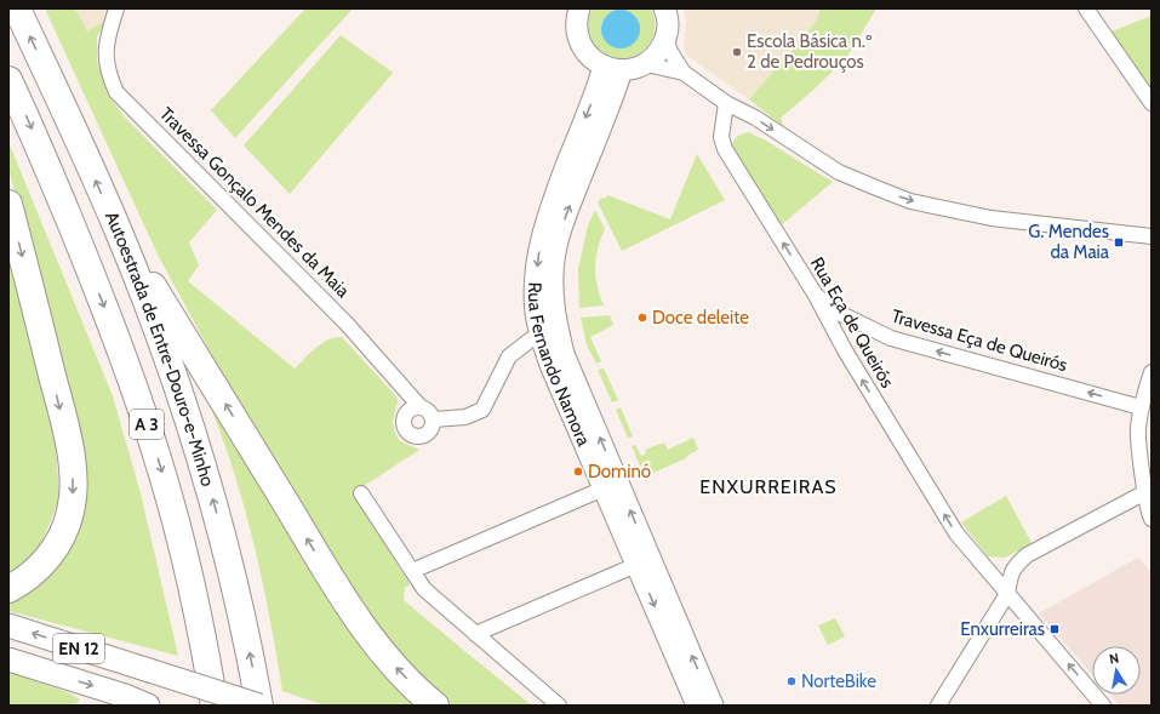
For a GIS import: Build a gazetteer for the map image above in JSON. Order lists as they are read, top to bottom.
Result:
{
  "streets": {
    "highway": ["Autoestrada de Entre-Douro-e-Minho", "A 3"],
    "main road": ["Rua Fernando Namora", "EN 12"],
    "street": ["Travessa Gonçalo Mendes da Maia", "Rua Eça de Queirós", "Travessa Eça de Queirós"]
  },
  "crossings": [
    ["Rua Eça de Queirós", "Travessa Eça de Queirós"],
    ["Autoestrada de Entre-Douro-e-Minho", "EN 12"]
  ],
  "one_way": ["Rua Eça de Queirós", "Travessa Eça de Queirós"],
  "districts": ["ENXURREIRAS"],
  "places": {
    "other": [
      "Escola Básica n.º 2 de Pedrouços",
      "Doce deleite",
      "Dominó",
      "NorteBike"
    ],
    "transit": ["G. Mendes da Maia", "Enxurreiras"]
  },
  "north": "top"
}
